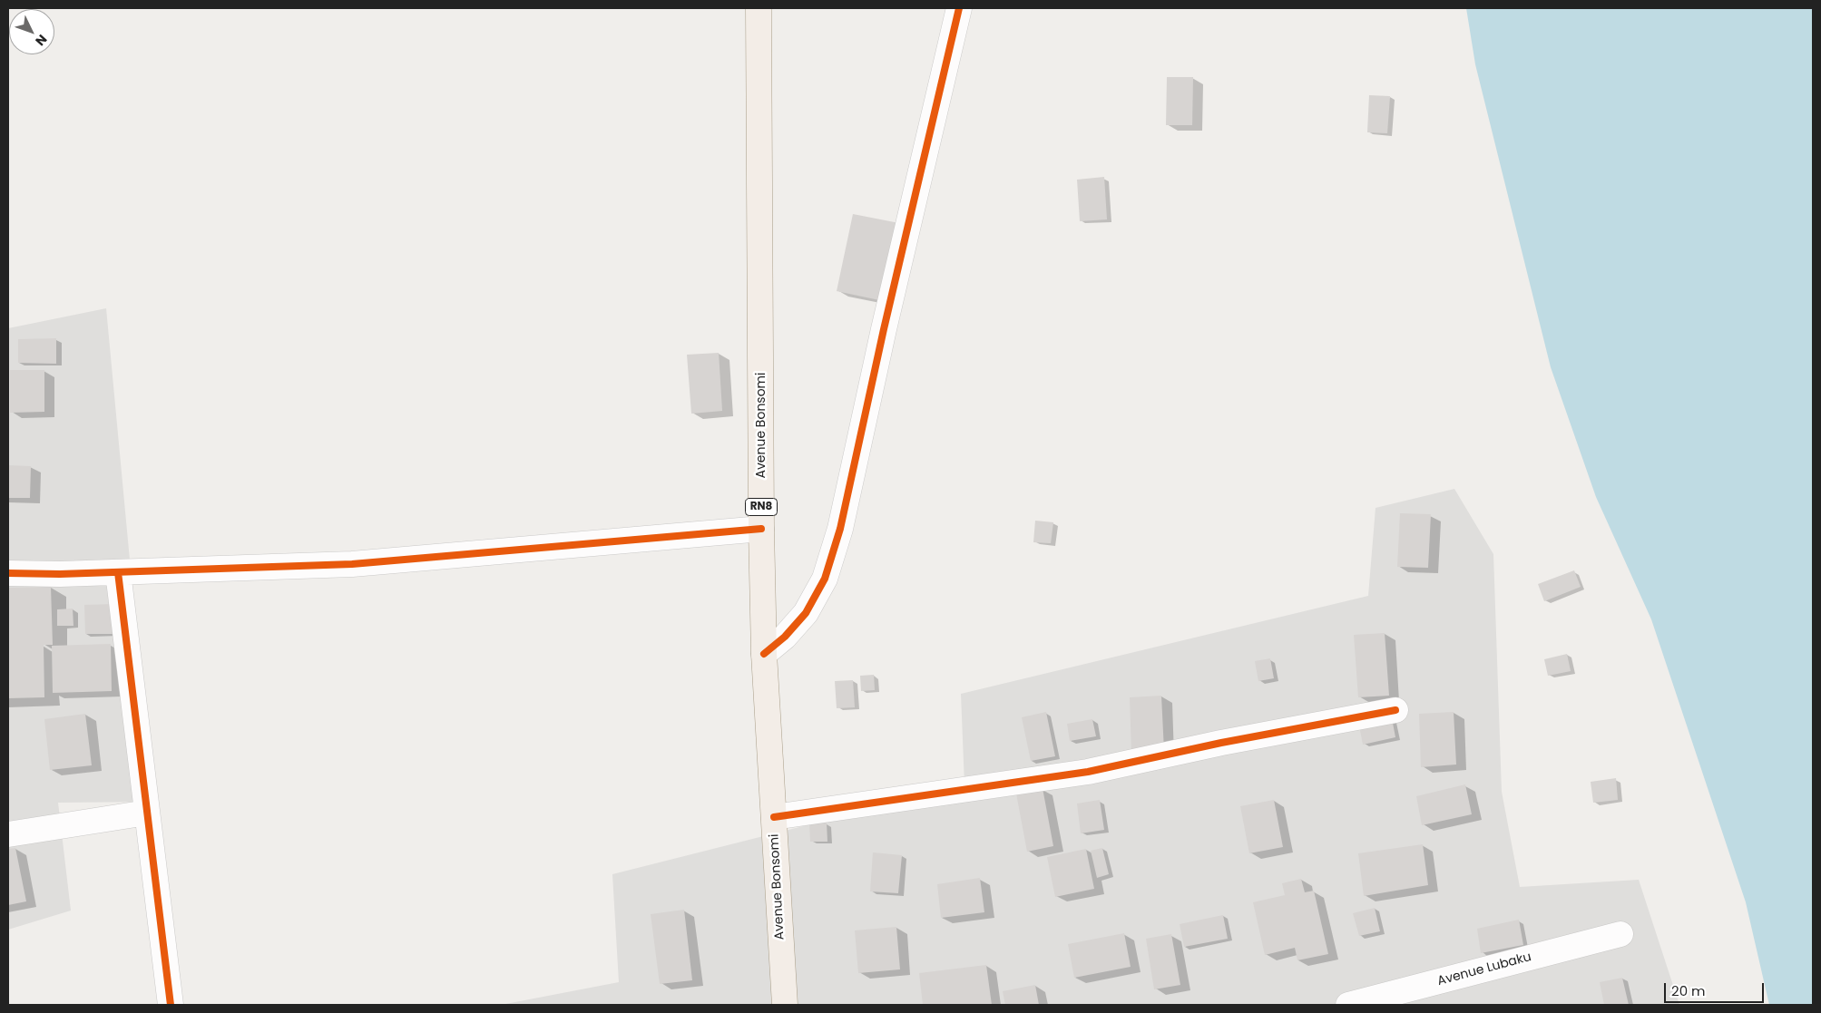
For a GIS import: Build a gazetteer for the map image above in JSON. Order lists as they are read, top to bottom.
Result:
{
  "streets": {
    "main road": ["Avenue Bonsomi", "RN8"],
    "street": ["Avenue Lubaku"]
  },
  "scale_bar": "20 m",
  "north": "bottom right"
}
